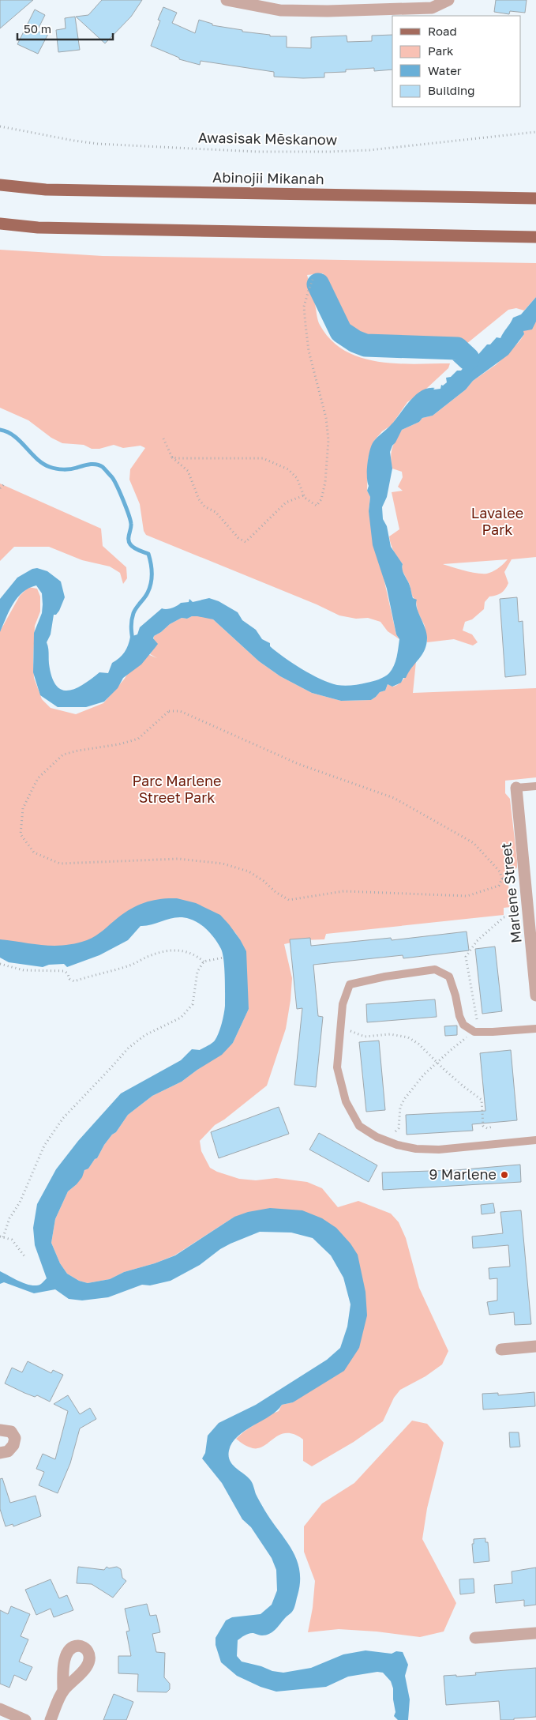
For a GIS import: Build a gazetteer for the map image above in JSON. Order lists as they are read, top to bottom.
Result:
{
  "streets": {
    "main road": ["Abinojii Mikanah"],
    "street": ["Marlene Street"],
    "path": ["Awasisak Mēskanow"]
  },
  "parks": ["Lavalee Park", "Parc Marlene Street Park"],
  "places": ["9 Marlene"],
  "legend": [
    "Road",
    "Park",
    "Water",
    "Building"
  ],
  "scale_bar": "50 m"
}
